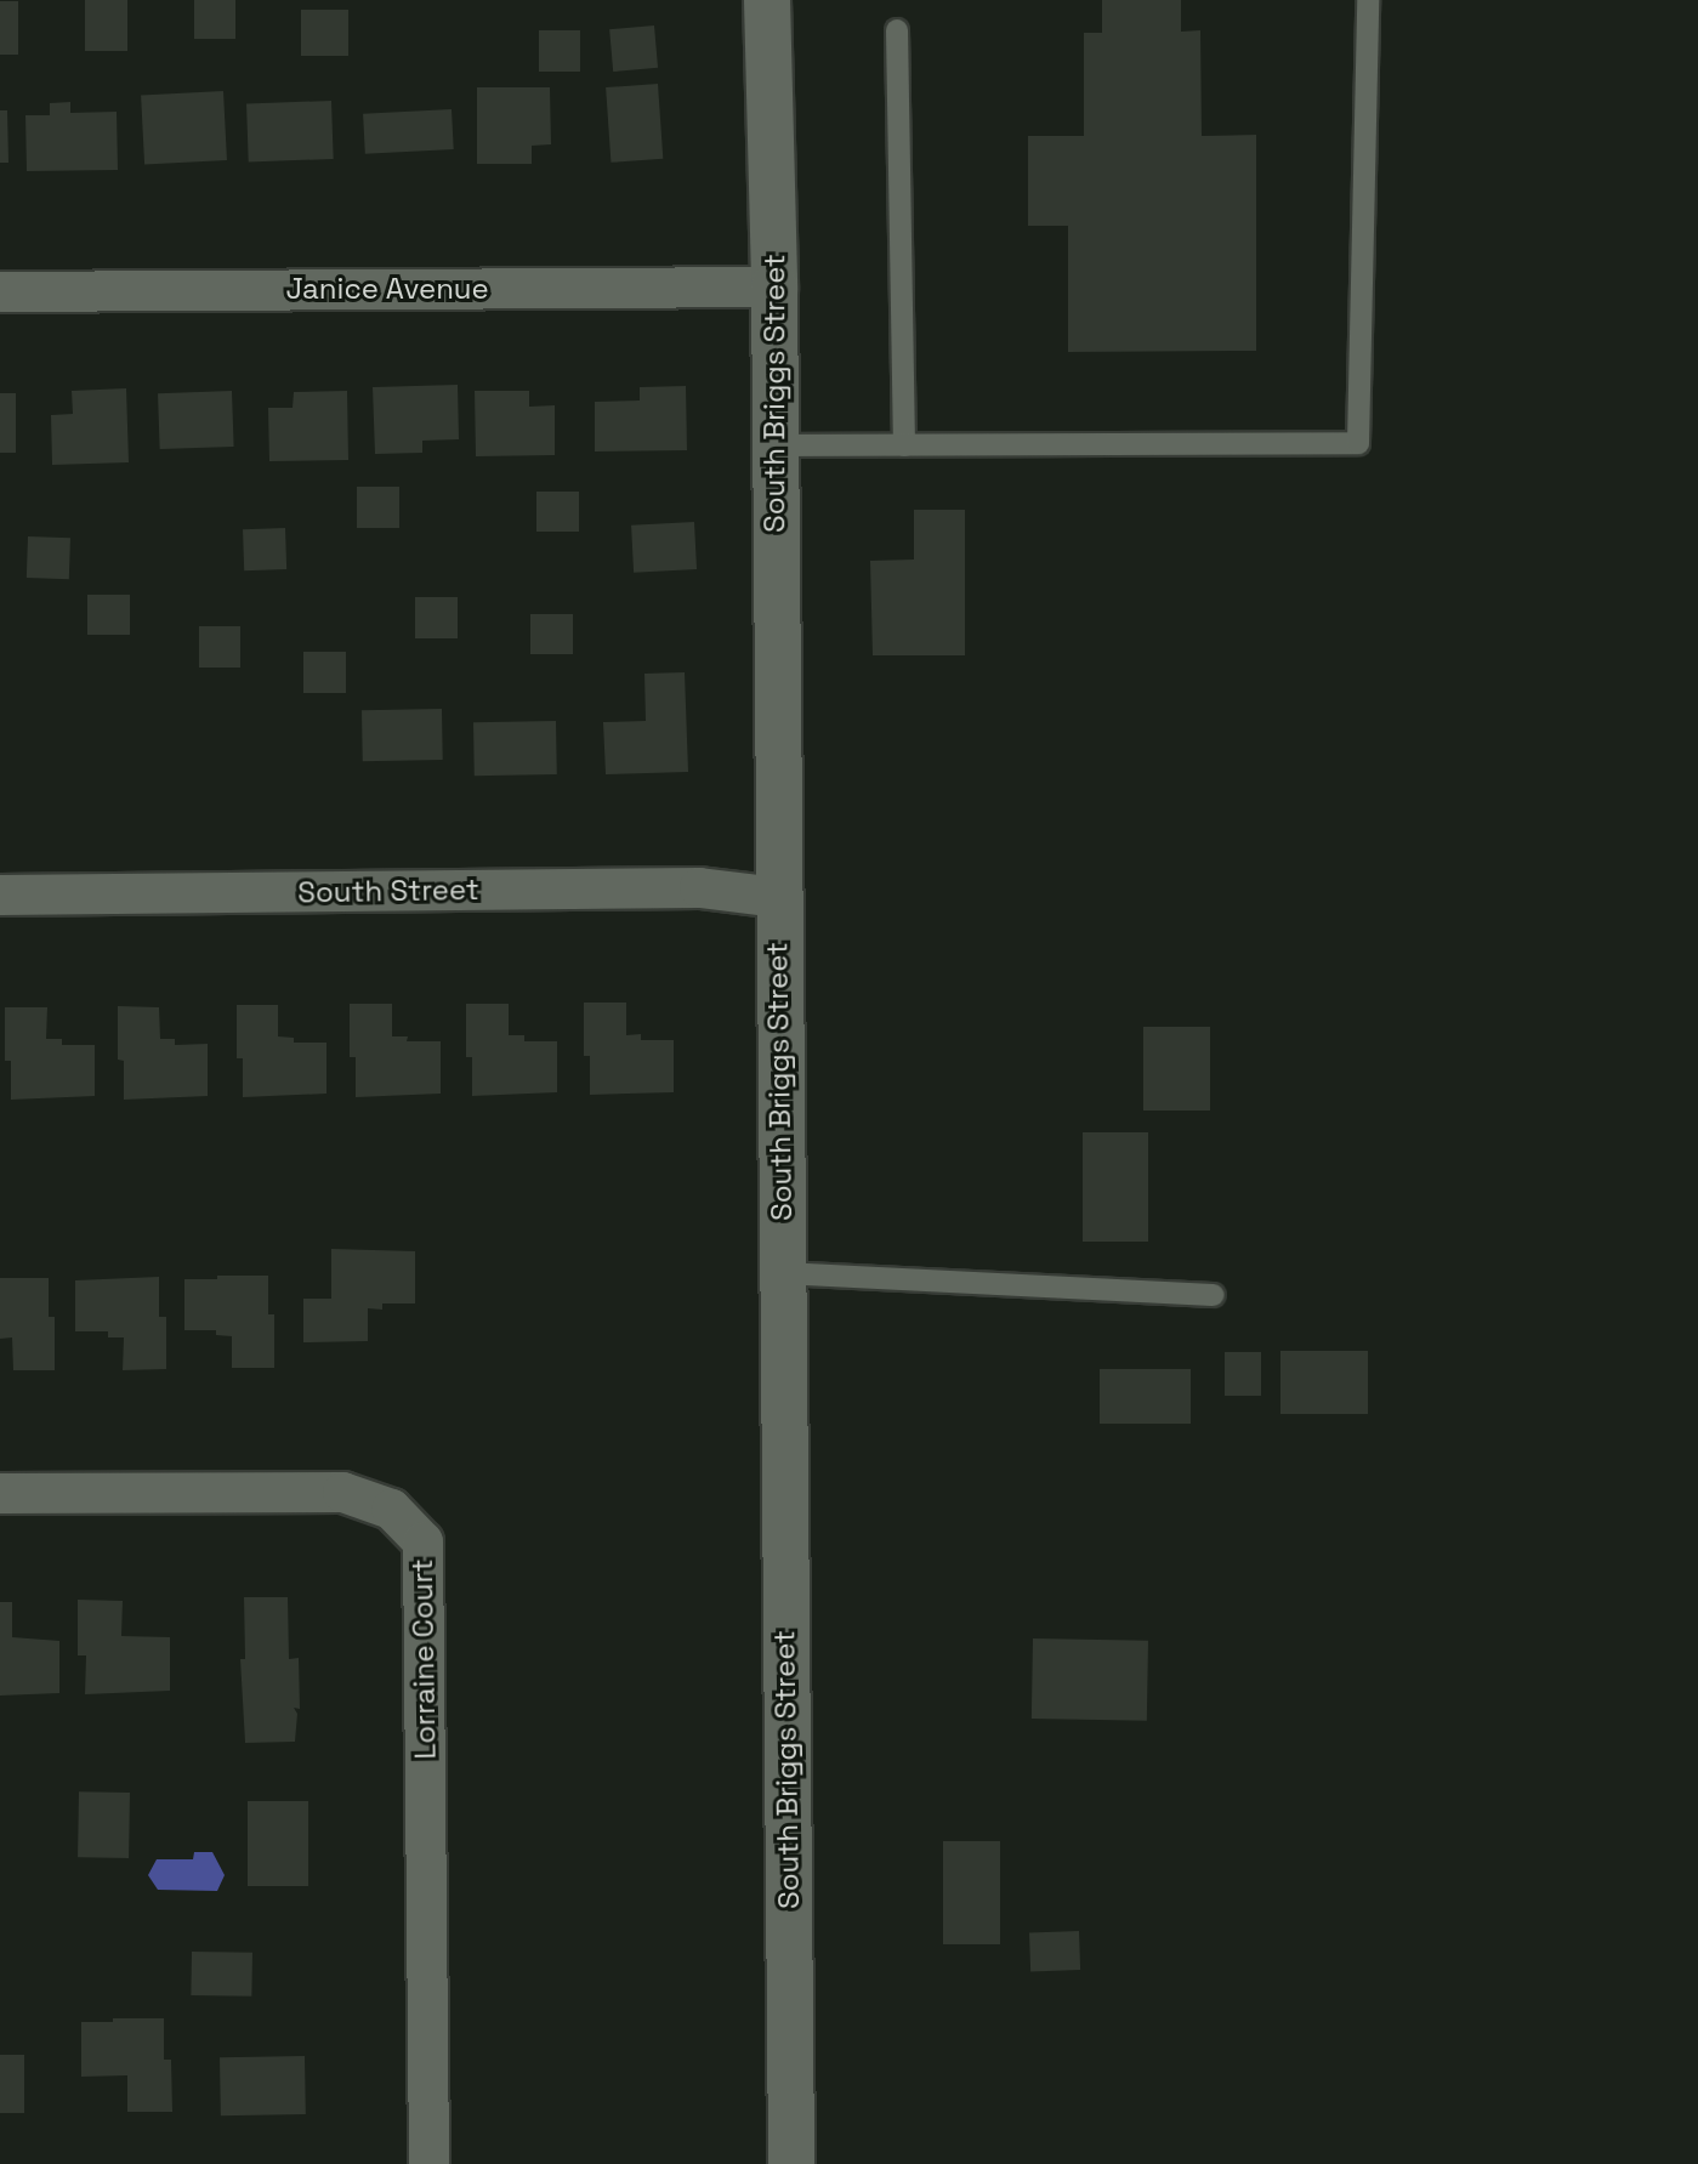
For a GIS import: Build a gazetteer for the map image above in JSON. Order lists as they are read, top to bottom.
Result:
{
  "streets": {
    "street": [
      "Janice Avenue",
      "South Briggs Street",
      "South Street",
      "Lorraine Court"
    ]
  },
  "crossings": [
    ["Janice Avenue", "South Briggs Street"],
    ["South Briggs Street", "South Street"]
  ]
}
